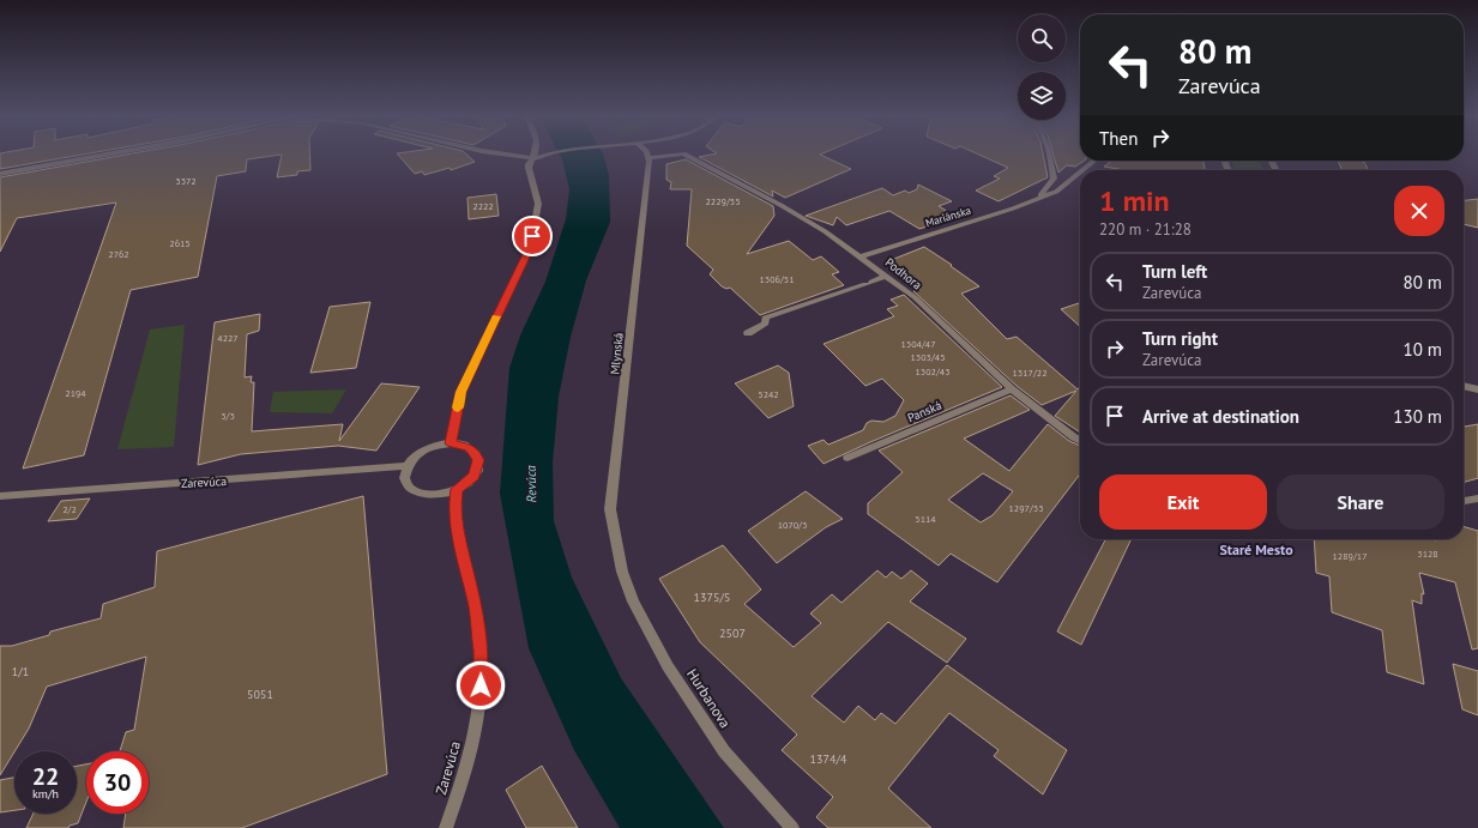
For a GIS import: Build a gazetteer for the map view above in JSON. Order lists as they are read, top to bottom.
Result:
{
  "streets": {
    "street": [
      "Mariánska",
      "Podhora",
      "Mlynská",
      "Panská",
      "Zarevúca",
      "Hurbanova"
    ]
  },
  "crossings": [
    ["Mariánska", "Podhora"],
    ["Podhora", "Mlynská"],
    ["Podhora", "Panská"],
    ["Mlynská", "Hurbanova"]
  ],
  "districts": ["Staré Mesto"],
  "water": ["Revúca"],
  "house_numbers": [
    "3372",
    "2229/55",
    "2222",
    "2615",
    "2762",
    "1306/51",
    "4227",
    "1304/47",
    "1303/45",
    "1302/43",
    "1317/22",
    "2194",
    "5242",
    "3/3",
    "1297/33",
    "2/2",
    "5114",
    "1070/3",
    "3128",
    "1289/17",
    "1375/5",
    "2507",
    "1/1",
    "5051",
    "1374/4"
  ],
  "page": {
    "turn": ["80 m", "Zarevúca"],
    "then": "Then",
    "heading": ["1 min", "220 m · 21:28"],
    "list": [
      {
        "name": "Turn left",
        "note": "Zarevúca",
        "value": "80 m"
      },
      {
        "name": "Turn right",
        "note": "Zarevúca",
        "value": "10 m"
      },
      {
        "name": "Arrive at destination",
        "value": "130 m"
      }
    ],
    "buttons": ["Exit", "Share"],
    "speed": "22 km/h",
    "limit": "30"
  }
}
